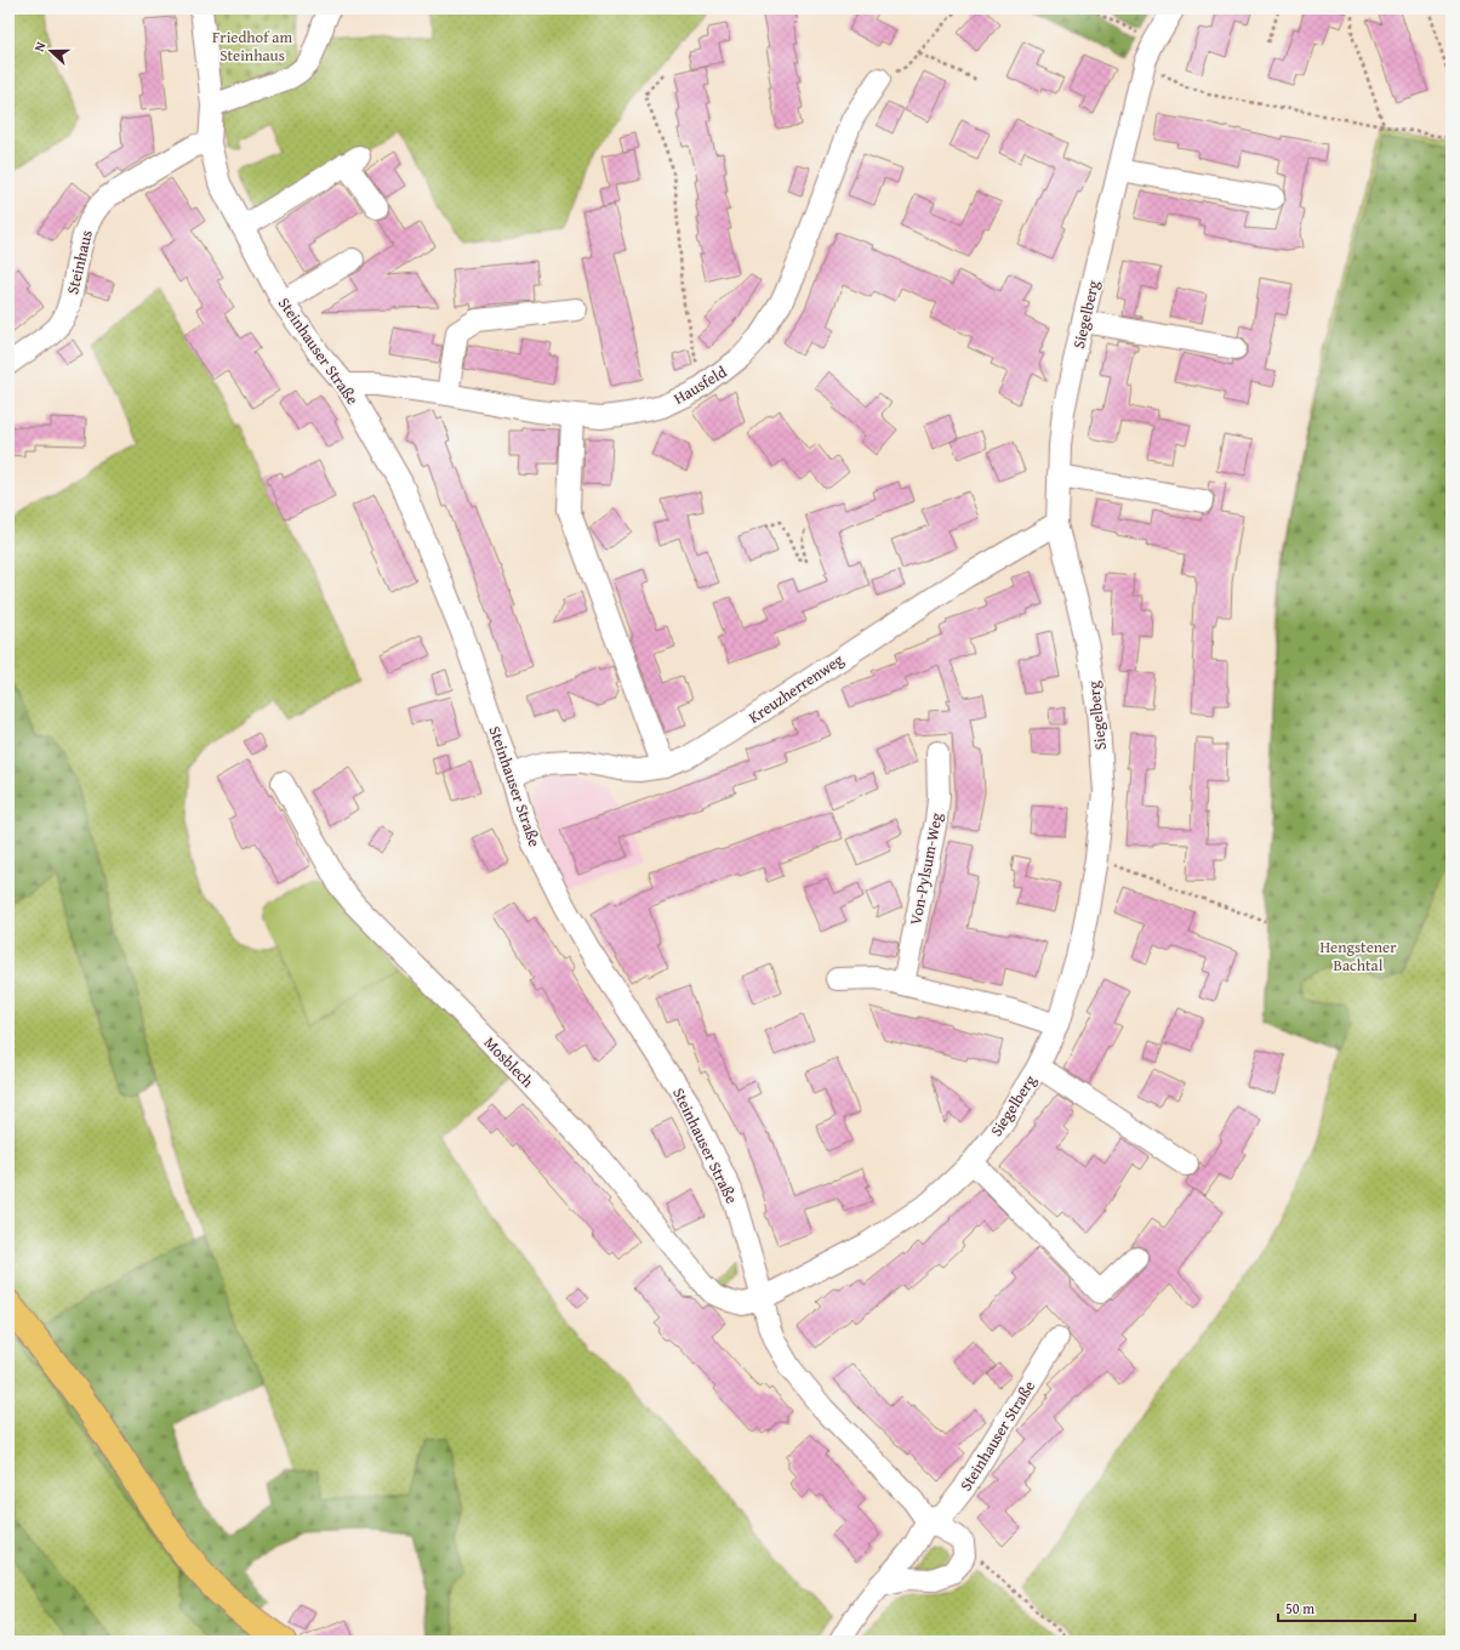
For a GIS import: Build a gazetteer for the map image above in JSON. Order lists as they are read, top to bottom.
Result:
{
  "streets": {
    "street": [
      "Steinhaus",
      "Siegelberg",
      "Steinhauser Straße",
      "Hausfeld",
      "Kreuzherrenweg",
      "Von-Pylsum-Weg",
      "Mosblech"
    ]
  },
  "crossings": [
    ["Steinhaus", "Steinhauser Straße"],
    ["Siegelberg", "Steinhauser Straße"],
    ["Siegelberg", "Kreuzherrenweg"],
    ["Siegelberg", "Mosblech"],
    ["Steinhauser Straße", "Hausfeld"],
    ["Steinhauser Straße", "Kreuzherrenweg"],
    ["Steinhauser Straße", "Mosblech"]
  ],
  "parks": ["Friedhof am Steinhaus", "Hengstener Bachtal"],
  "scale_bar": "50 m",
  "north": "left"
}
